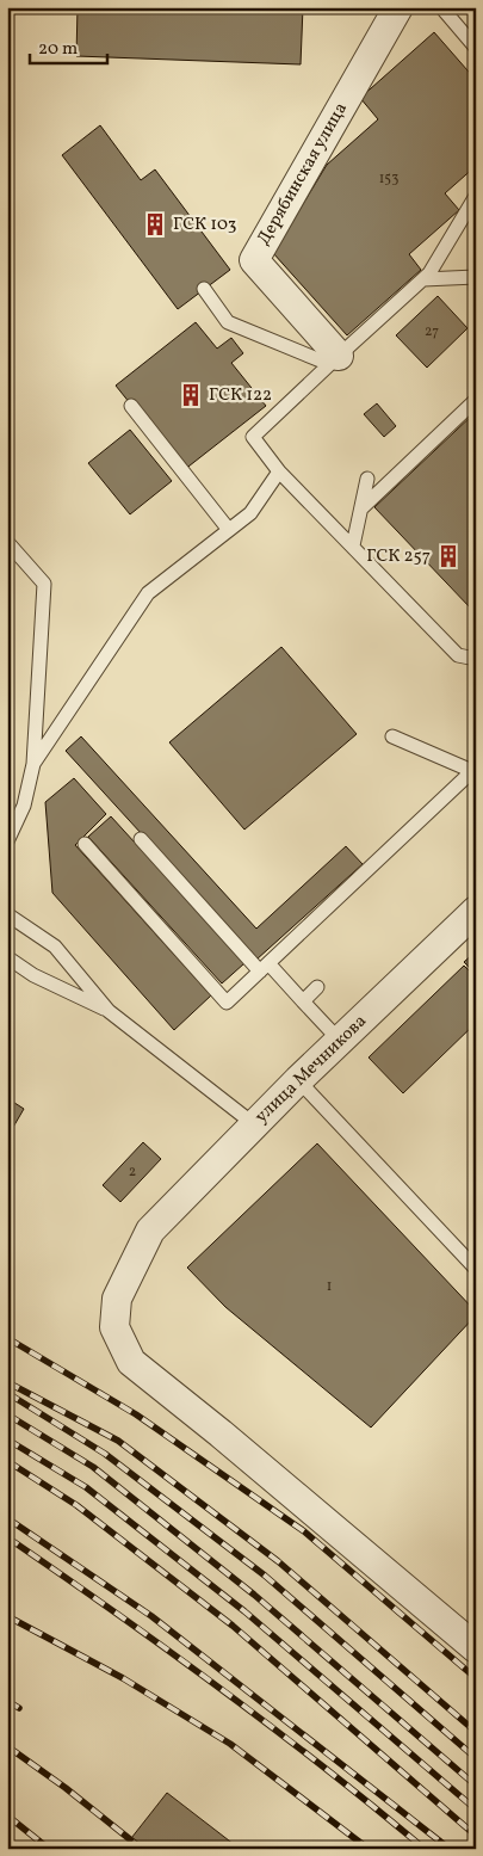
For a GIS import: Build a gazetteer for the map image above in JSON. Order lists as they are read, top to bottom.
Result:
{
  "streets": {
    "street": ["Дерябинская улица", "улица Мечникова"]
  },
  "places": {
    "building": ["ГСК 103", "ГСК 122", "ГСК 257"]
  },
  "house_numbers": [
    "153",
    "27",
    "2",
    "1"
  ],
  "scale_bar": "20 m"
}
